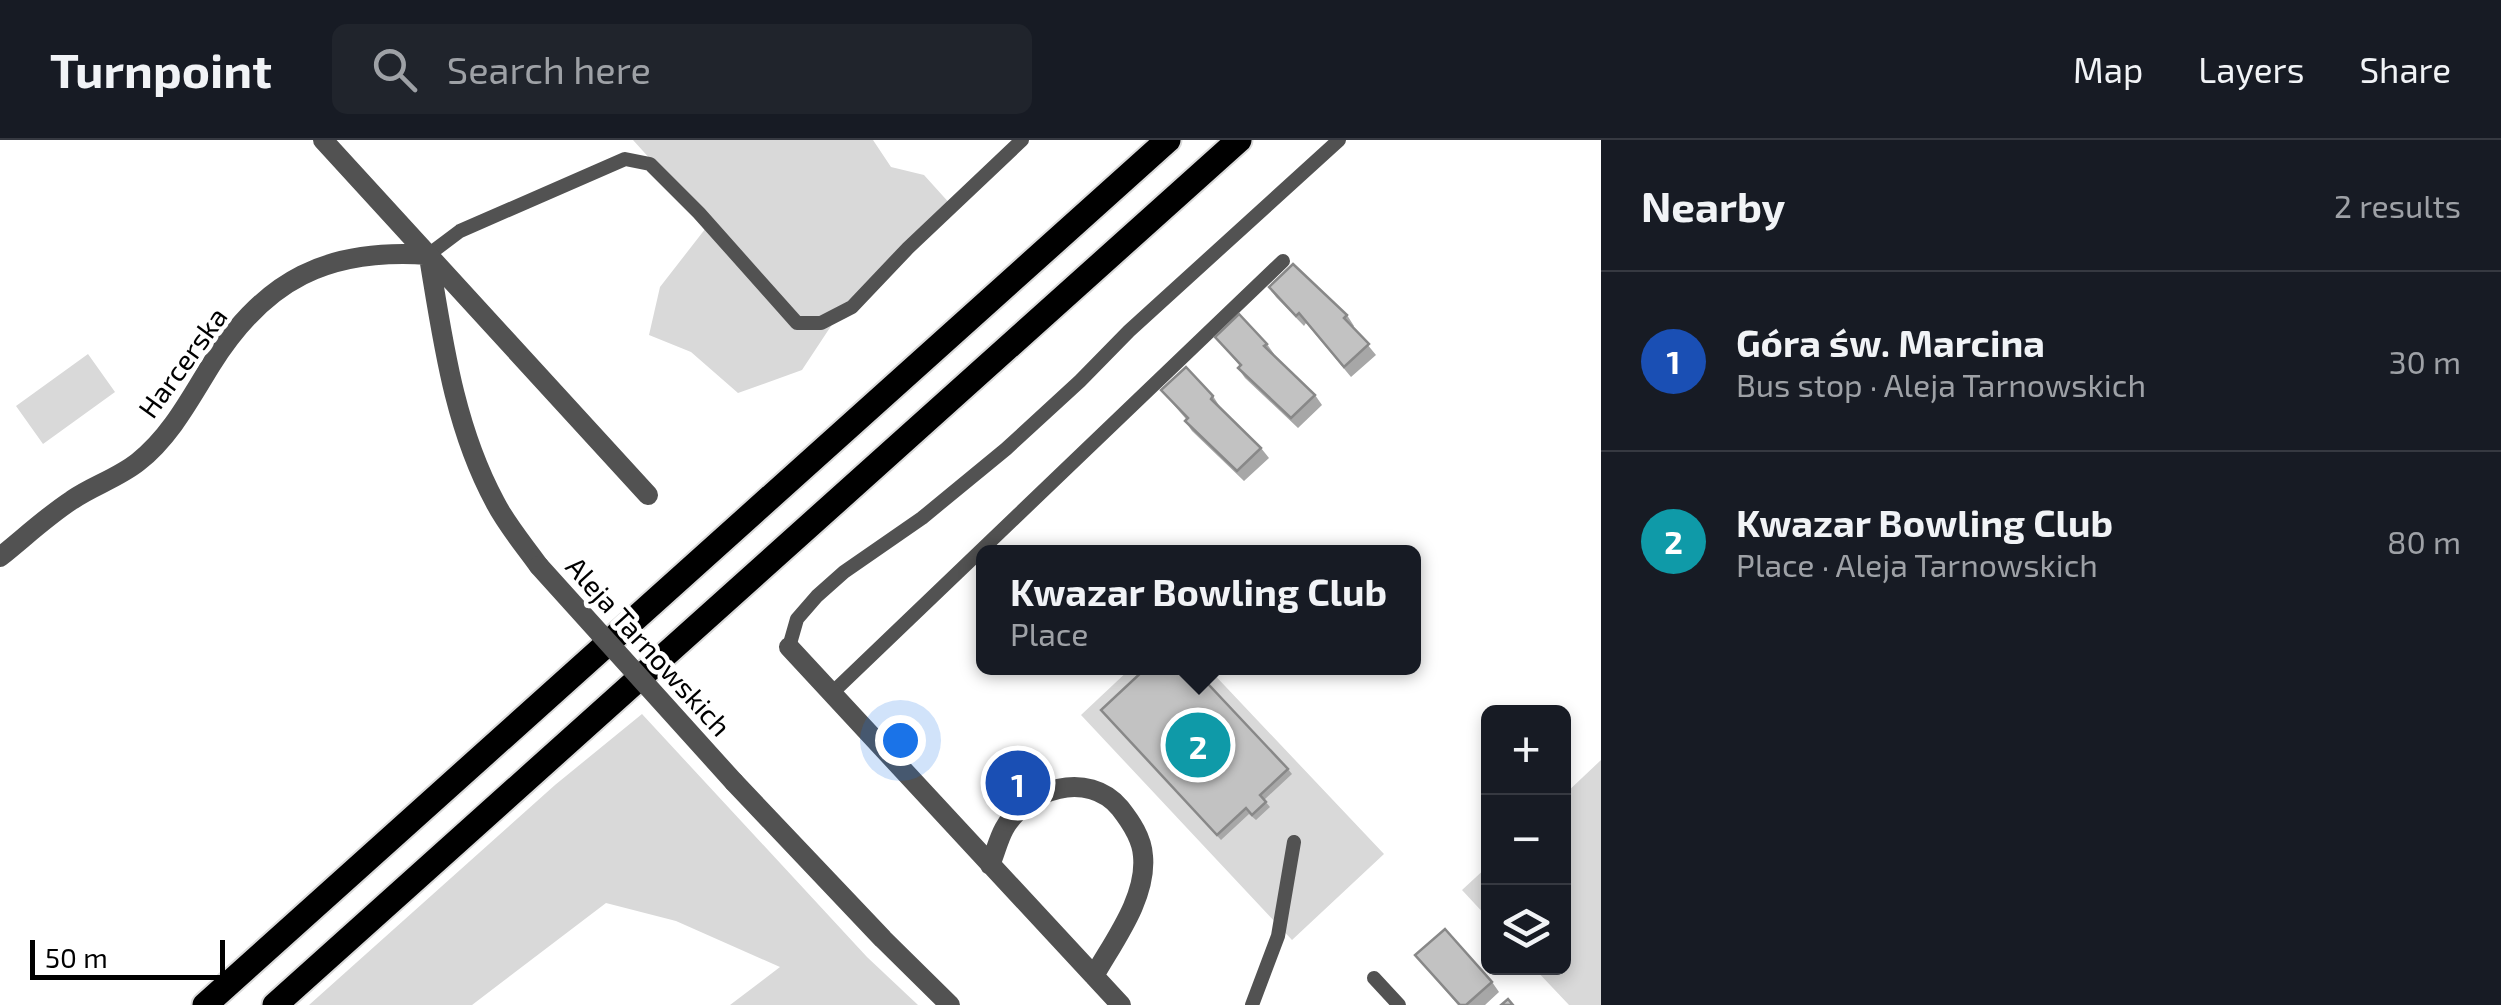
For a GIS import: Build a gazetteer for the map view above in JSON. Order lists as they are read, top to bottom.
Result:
{
  "streets": {
    "street": ["Harcerska", "Aleja Tarnowskich"]
  },
  "crossings": [
    ["Harcerska", "Aleja Tarnowskich"]
  ],
  "scale_bar": "50 m",
  "page": {
    "header": "Turnpoint",
    "search": "Search here",
    "nav": ["Map", "Layers", "Share"],
    "heading": ["Nearby", "2 results"],
    "list": [
      {
        "mark": "1",
        "name": "Góra św. Marcina",
        "note": "Bus stop · Aleja Tarnowskich",
        "value": "30 m"
      },
      {
        "mark": "2",
        "name": "Kwazar Bowling Club",
        "note": "Place · Aleja Tarnowskich",
        "value": "80 m"
      }
    ],
    "popup": ["Kwazar Bowling Club", "Place"],
    "map_buttons": ["+", "−"],
    "pins": ["2", "1"],
    "scale": "50 m"
  }
}
